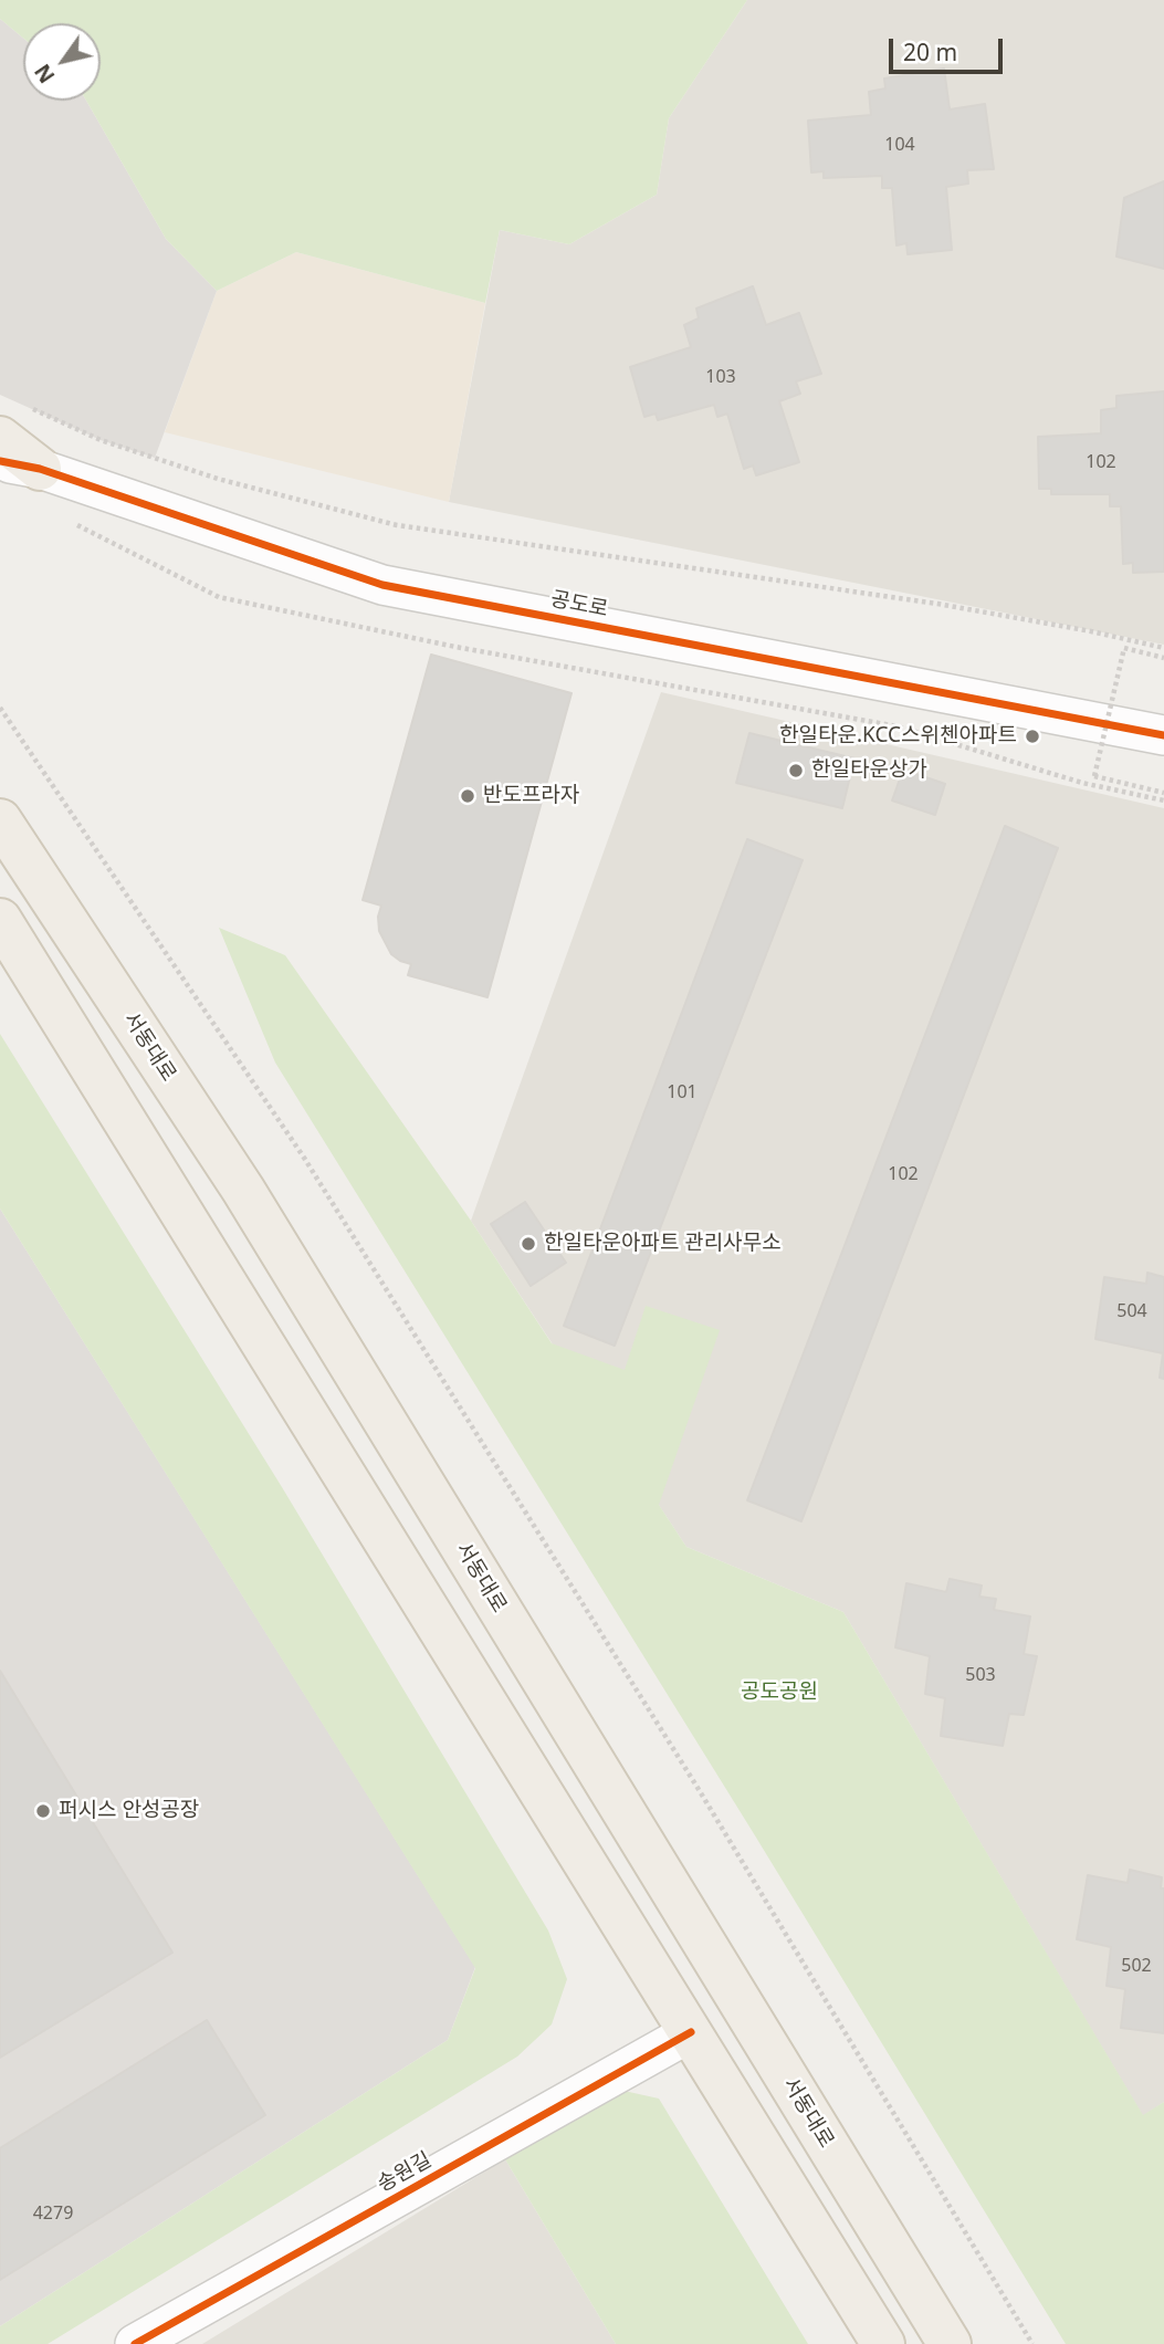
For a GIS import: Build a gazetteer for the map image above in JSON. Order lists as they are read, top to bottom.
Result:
{
  "streets": {
    "main road": ["서동대로"],
    "street": ["공도로", "송원길"]
  },
  "parks": ["공도공원"],
  "places": [
    "한일타운.KCC스위첸아파트",
    "한일타운상가",
    "반도프라자",
    "한일타운아파트 관리사무소",
    "퍼시스 안성공장"
  ],
  "house_numbers": [
    "104",
    "103",
    "102",
    "101",
    "102",
    "504",
    "503",
    "502",
    "4279"
  ],
  "scale_bar": "20 m",
  "north": "bottom left"
}
